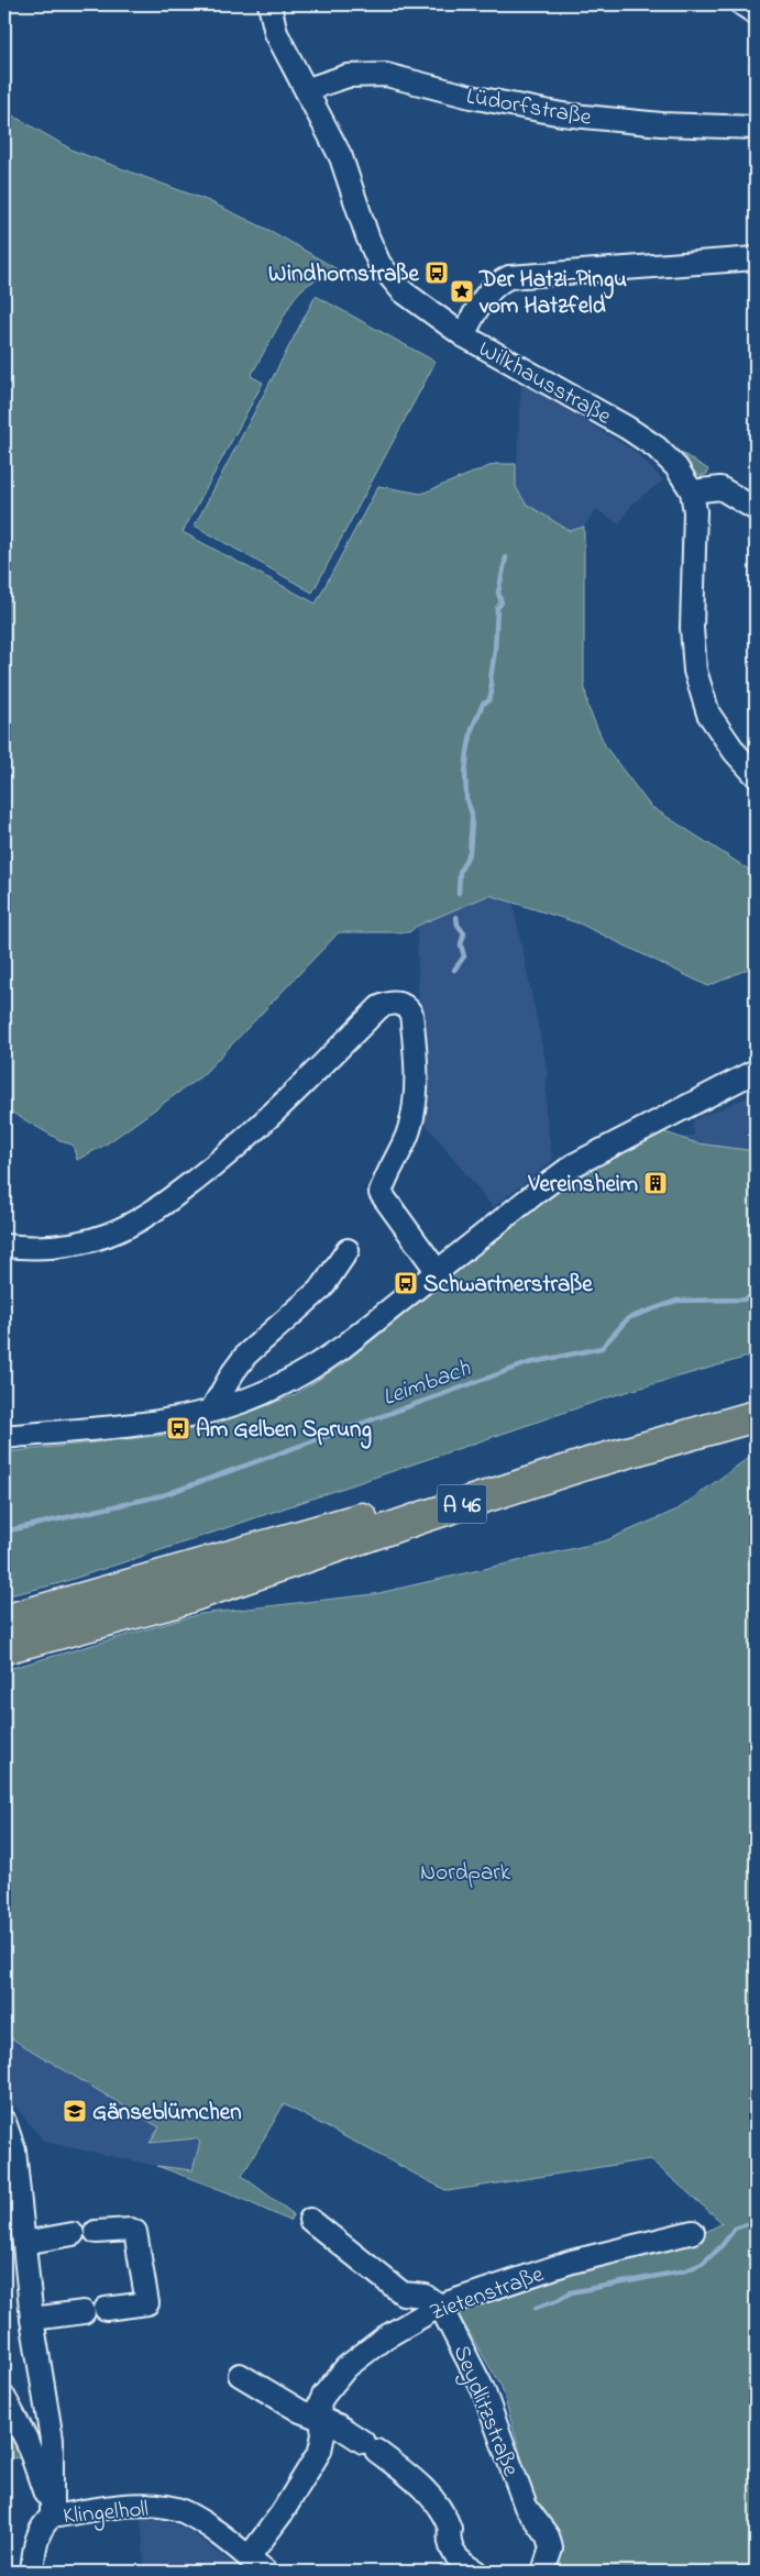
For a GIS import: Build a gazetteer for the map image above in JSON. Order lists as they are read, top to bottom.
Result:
{
  "streets": {
    "highway": ["A 46"],
    "street": [
      "Lüdorfstraße",
      "Wilkhausstraße",
      "Zietenstraße",
      "Seydlitzstraße",
      "Klingelholl"
    ]
  },
  "crossings": [
    ["Lüdorfstraße", "Wilkhausstraße"],
    ["Zietenstraße", "Seydlitzstraße"],
    ["Zietenstraße", "Klingelholl"]
  ],
  "water": ["Leimbach"],
  "parks": ["Nordpark"],
  "places": {
    "bus stop": ["Windhornstraße", "Schwartnerstraße", "Am Gelben Sprung"],
    "place": ["Der Hatzi-Pingu vom Hatzfeld"],
    "building": ["Vereinsheim"],
    "school or university": ["Gänseblümchen"]
  }
}
